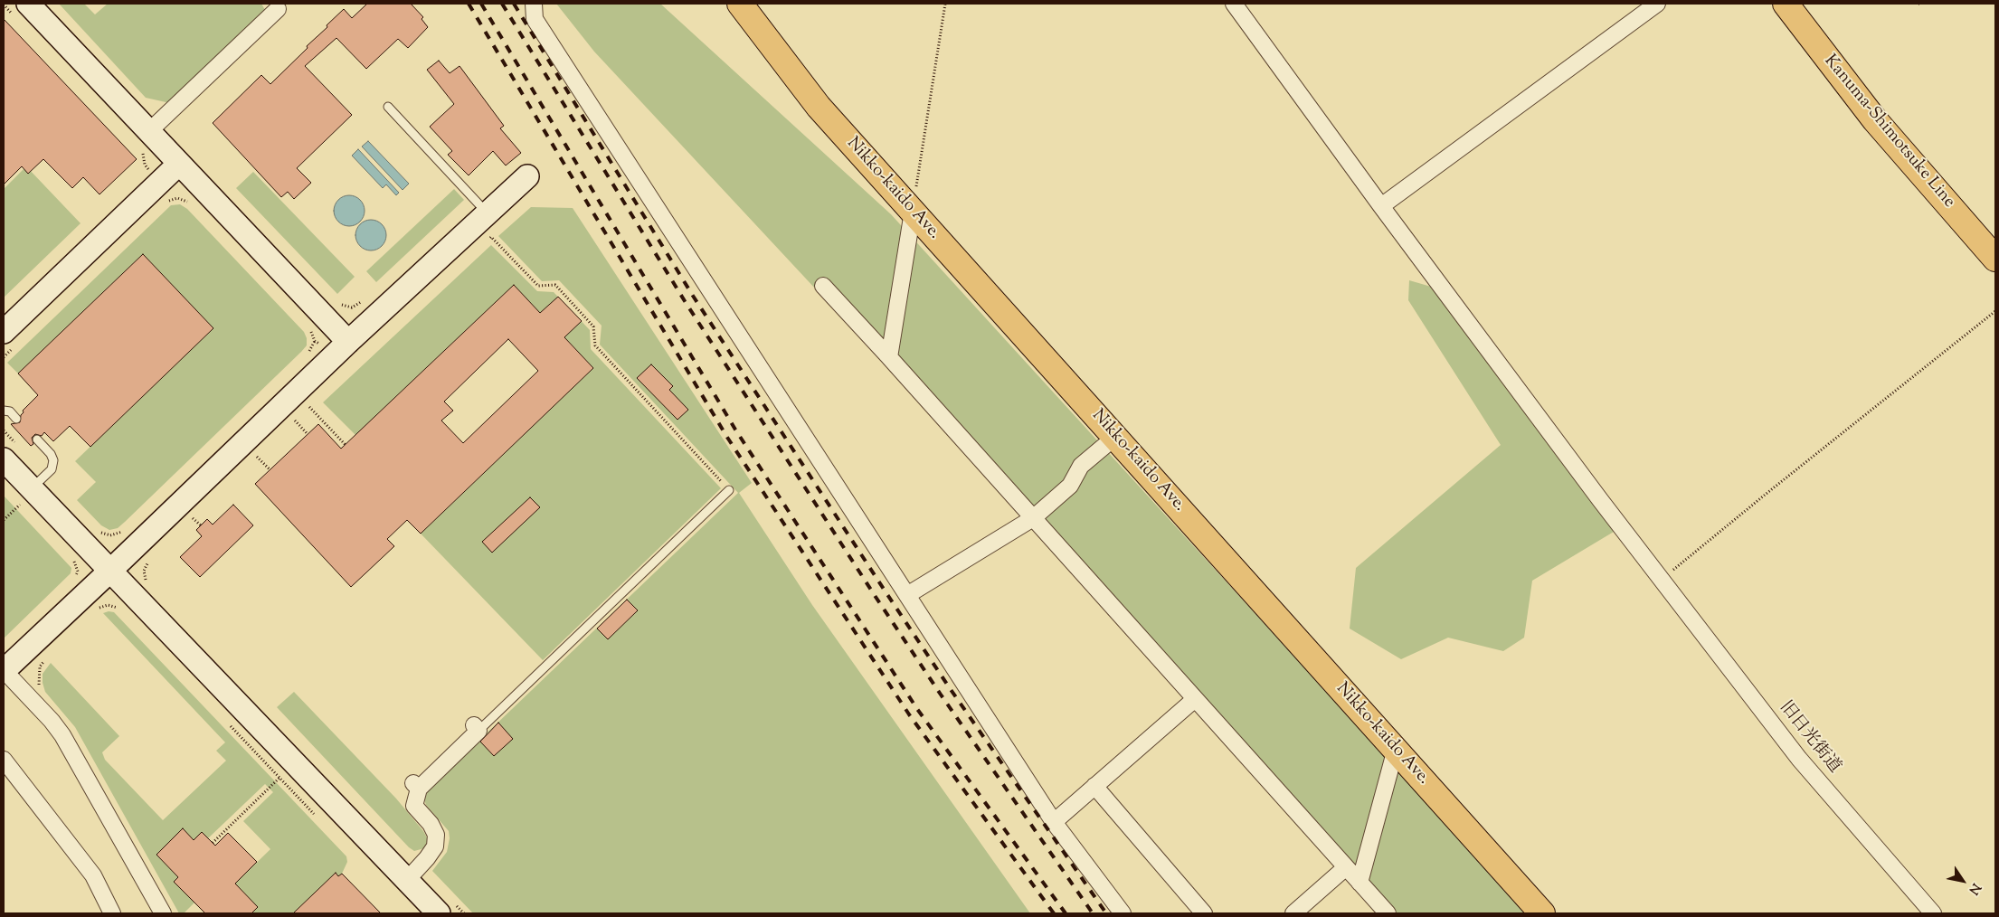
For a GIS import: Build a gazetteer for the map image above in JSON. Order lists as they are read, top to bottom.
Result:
{
  "streets": {
    "main road": ["Kanuma-Shimotsuke Line", "Nikko-kaido Ave."],
    "street": ["旧日光街道"]
  },
  "north": "bottom right"
}
